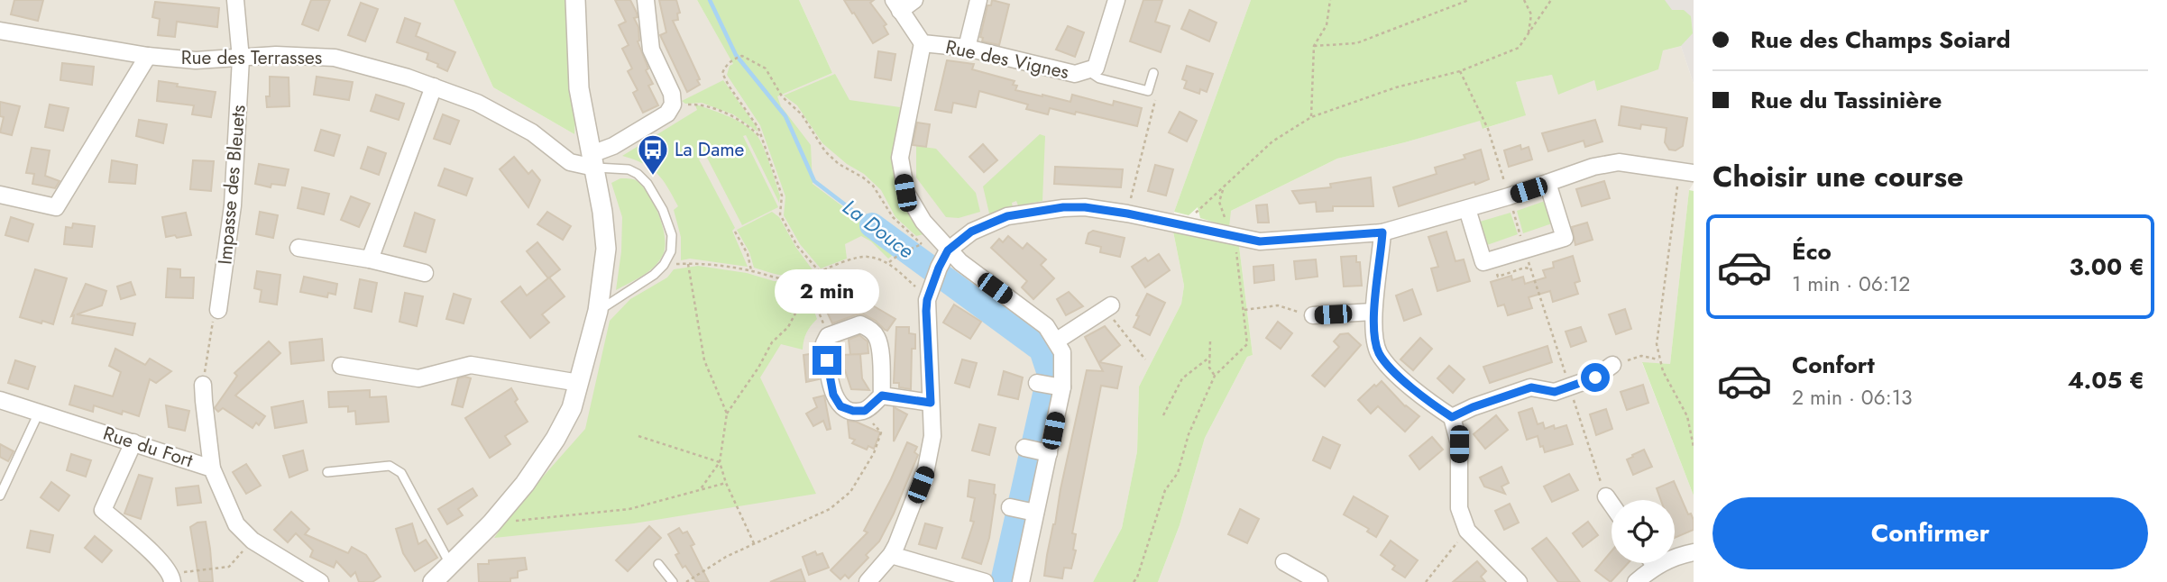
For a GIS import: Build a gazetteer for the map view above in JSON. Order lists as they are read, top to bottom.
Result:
{
  "streets": {
    "street": [
      "Rue des Terrasses",
      "Rue des Vignes",
      "Impasse des Bleuets",
      "Rue du Fort"
    ]
  },
  "crossings": [
    ["Rue des Terrasses", "Impasse des Bleuets"]
  ],
  "water": ["La Douce"],
  "places": {
    "bus stop": ["La Dame"]
  },
  "page": {
    "banner": ["Rue des Champs Soiard", "Rue du Tassinière"],
    "heading": "Choisir une course",
    "list": [
      {
        "name": "Éco",
        "note": "1 min · 06:12",
        "value": "3.00 €"
      },
      {
        "name": "Confort",
        "note": "2 min · 06:13",
        "value": "4.05 €"
      }
    ],
    "bubble": "2 min",
    "buttons": "Confirmer"
  }
}
